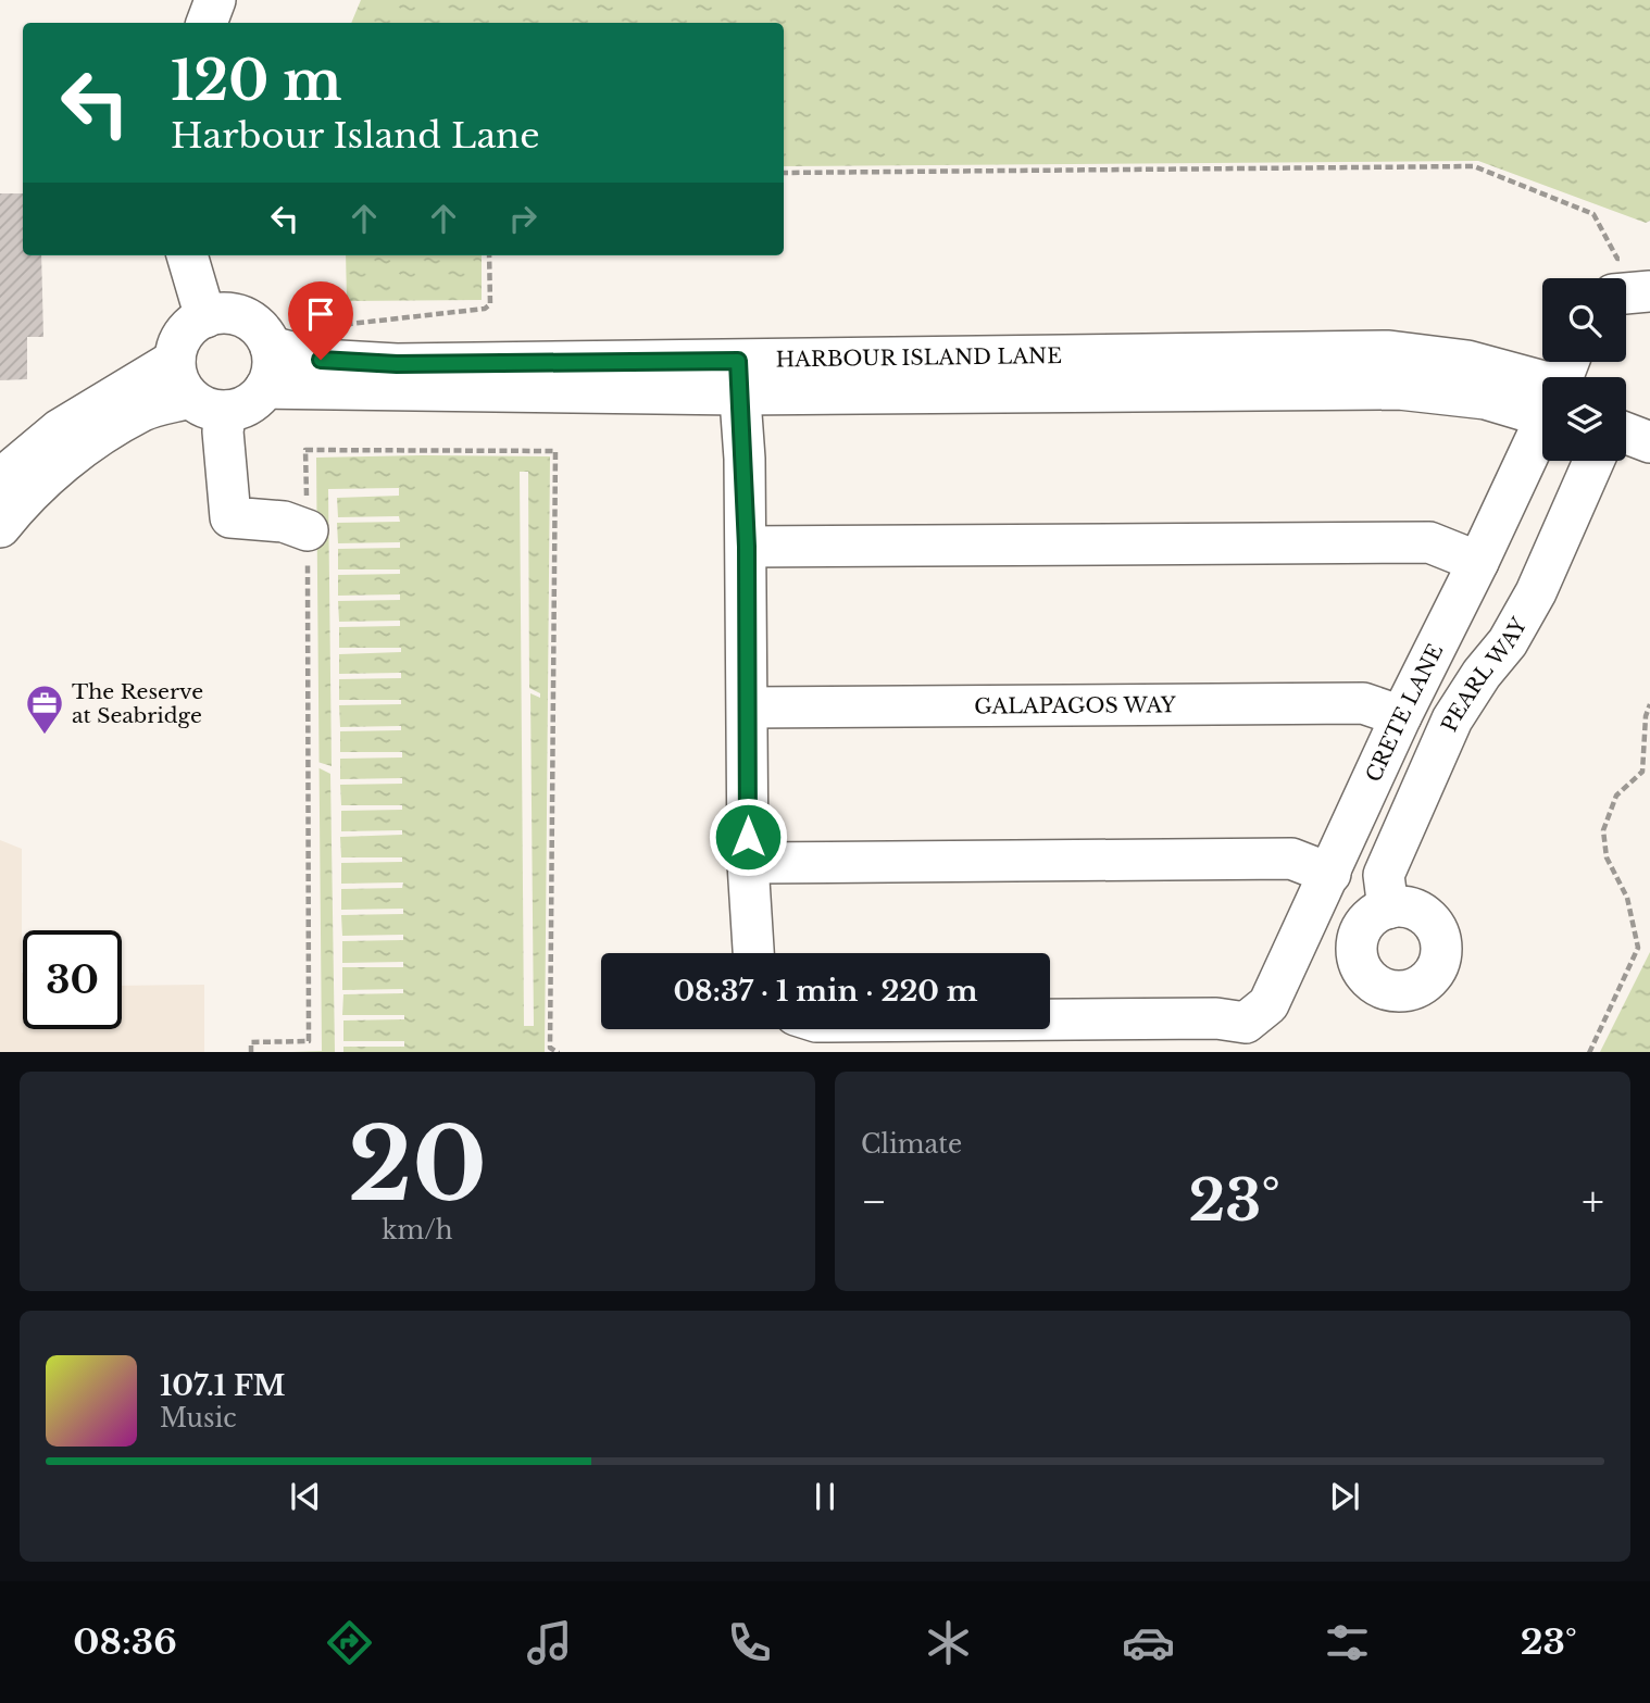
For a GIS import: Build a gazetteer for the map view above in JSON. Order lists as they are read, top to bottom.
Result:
{
  "streets": {
    "street": [
      "HARBOUR ISLAND LANE",
      "PEARL WAY",
      "GALAPAGOS WAY",
      "CRETE LANE"
    ]
  },
  "crossings": [
    ["GALAPAGOS WAY", "CRETE LANE"]
  ],
  "places": {
    "office": ["The Reserve at Seabridge"]
  },
  "page": {
    "turn": ["120 m", "Harbour Island Lane"],
    "limit": "30",
    "trip": "08:37 · 1 min · 220 m",
    "tile": [
      ["20", "km/h"],
      "Climate"
    ],
    "heat": ["−", "23°", "+"],
    "song": ["107.1 FM", "Music"],
    "tabs": ["08:36", "23°"]
  }
}
